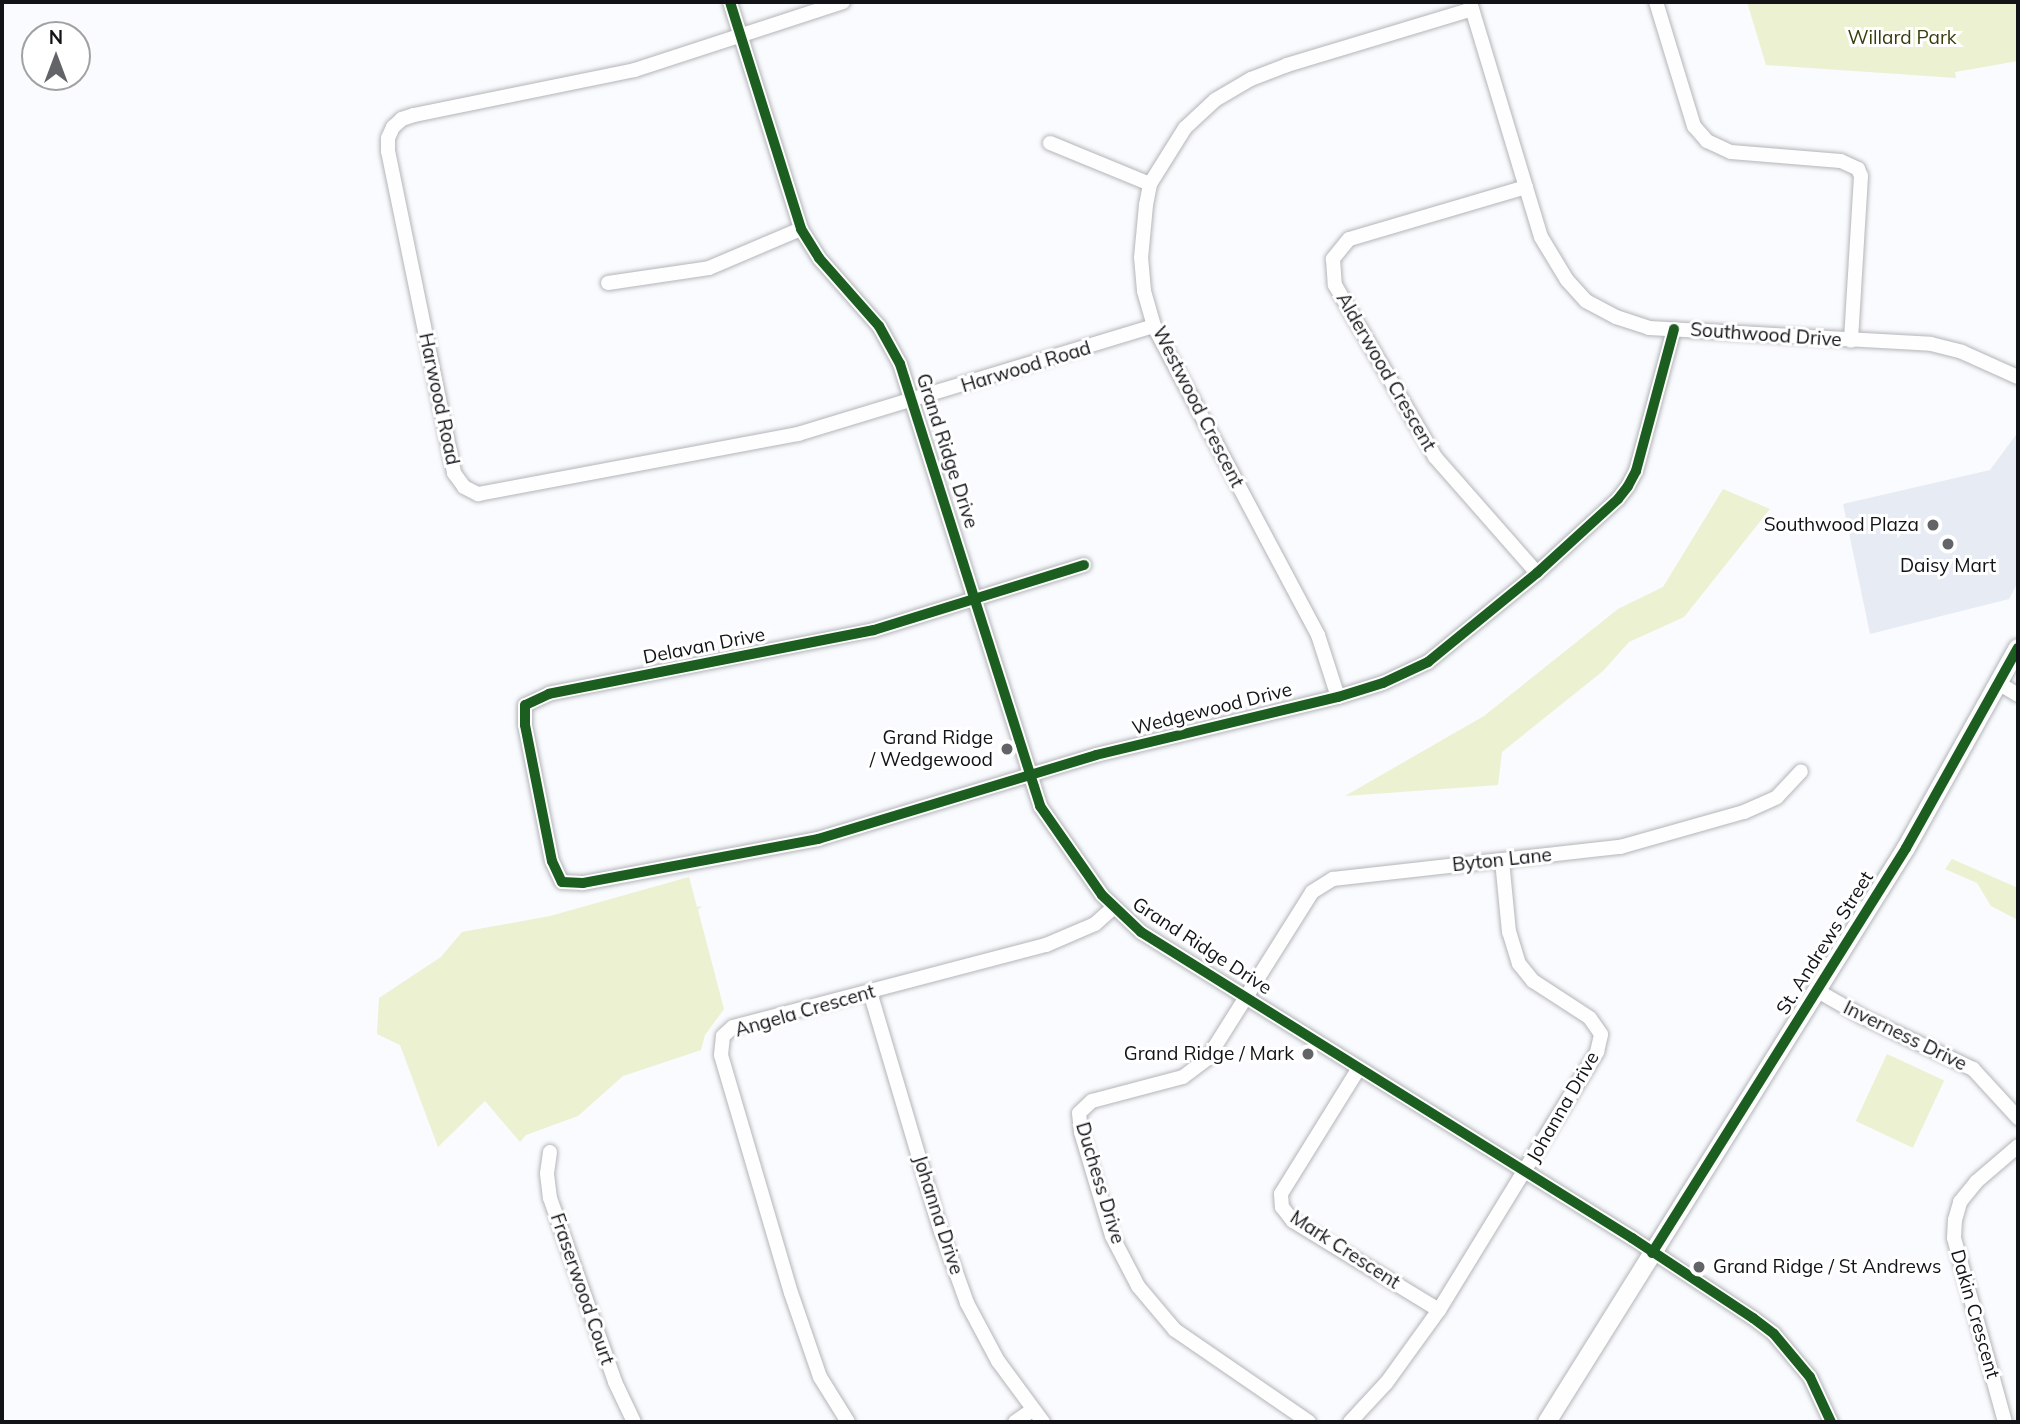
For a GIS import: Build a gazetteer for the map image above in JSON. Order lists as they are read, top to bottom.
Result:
{
  "streets": {
    "main road": ["St. Andrews Street"],
    "street": [
      "Southwood Drive",
      "Harwood Road",
      "Alderwood Crescent",
      "Westwood Crescent",
      "Grand Ridge Drive",
      "Delavan Drive",
      "Wedgewood Drive",
      "Byton Lane",
      "Angela Crescent",
      "Inverness Drive",
      "Johanna Drive",
      "Duchess Drive",
      "Mark Crescent",
      "Fraserwood Court",
      "Dakin Crescent"
    ]
  },
  "crossings": [
    ["Southwood Drive", "Alderwood Crescent"],
    ["Southwood Drive", "Westwood Crescent"],
    ["Southwood Drive", "Wedgewood Drive"],
    ["Harwood Road", "Westwood Crescent"],
    ["Harwood Road", "Grand Ridge Drive"],
    ["Alderwood Crescent", "Wedgewood Drive"],
    ["Westwood Crescent", "Wedgewood Drive"],
    ["Grand Ridge Drive", "Delavan Drive"],
    ["Grand Ridge Drive", "Wedgewood Drive"],
    ["Grand Ridge Drive", "Byton Lane"],
    ["Grand Ridge Drive", "St. Andrews Street"],
    ["Grand Ridge Drive", "Angela Crescent"],
    ["Grand Ridge Drive", "Johanna Drive"],
    ["Grand Ridge Drive", "Duchess Drive"],
    ["Grand Ridge Drive", "Mark Crescent"],
    ["Delavan Drive", "Wedgewood Drive"],
    ["Byton Lane", "Johanna Drive"],
    ["Byton Lane", "Duchess Drive"],
    ["St. Andrews Street", "Inverness Drive"],
    ["Angela Crescent", "Johanna Drive"],
    ["Johanna Drive", "Mark Crescent"]
  ],
  "parks": ["Willard Park"],
  "places": [
    "Southwood Plaza",
    "Daisy Mart",
    "Grand Ridge / Wedgewood",
    "Grand Ridge / Mark",
    "Grand Ridge / St Andrews"
  ],
  "north": "top"
}
